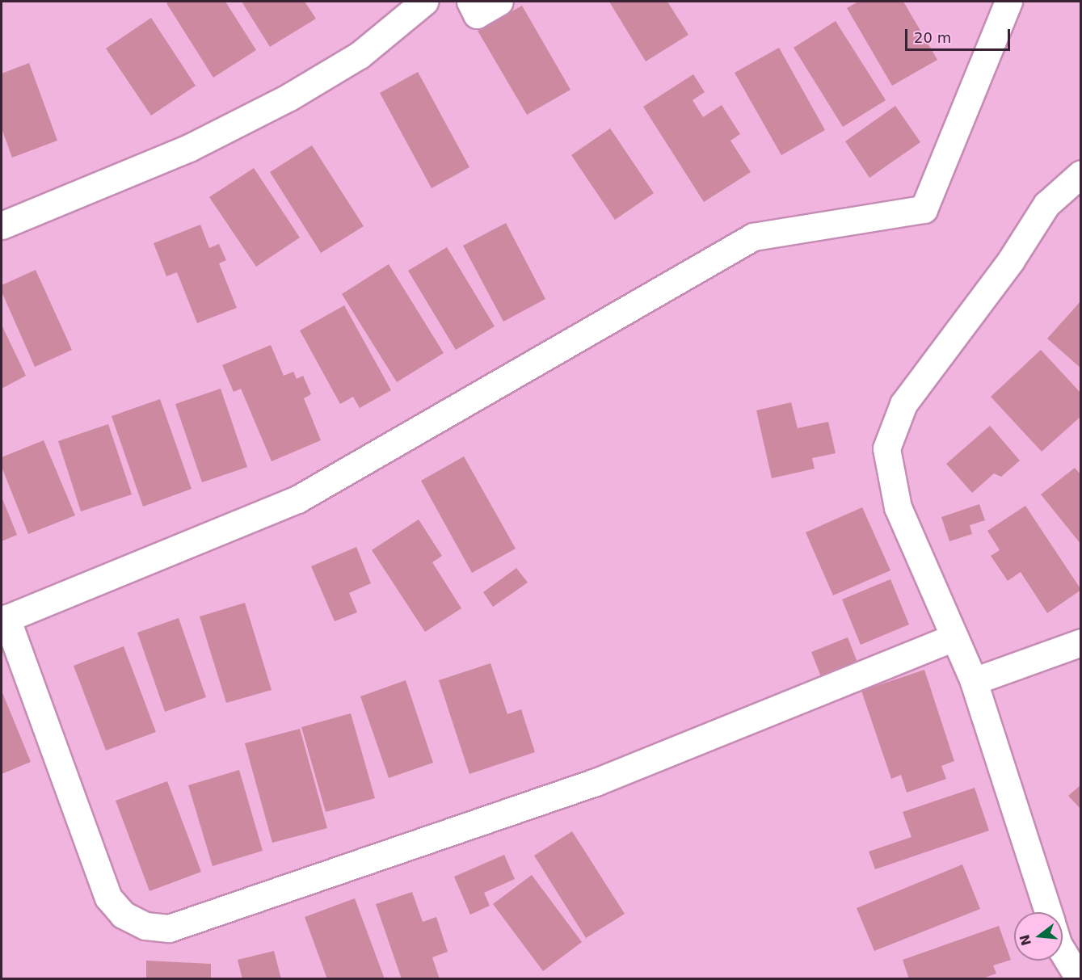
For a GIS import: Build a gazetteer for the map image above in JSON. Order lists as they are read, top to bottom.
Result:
{
  "scale_bar": "20 m",
  "north": "left"
}
